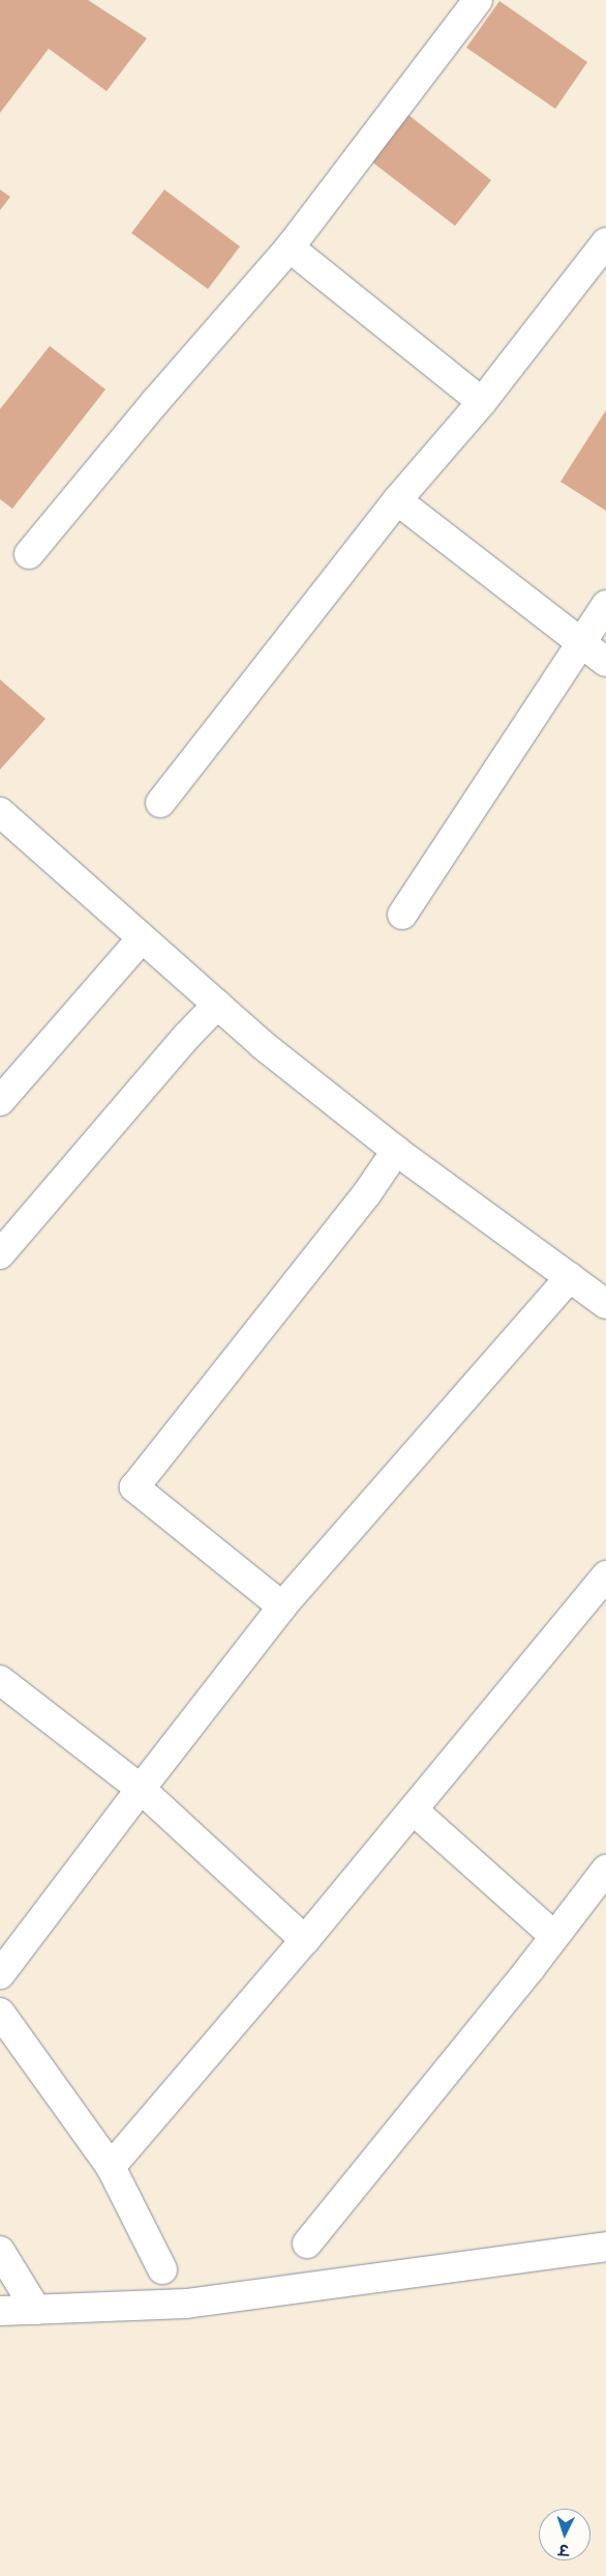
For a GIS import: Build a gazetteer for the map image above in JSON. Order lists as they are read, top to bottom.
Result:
{
  "north": "bottom"
}
